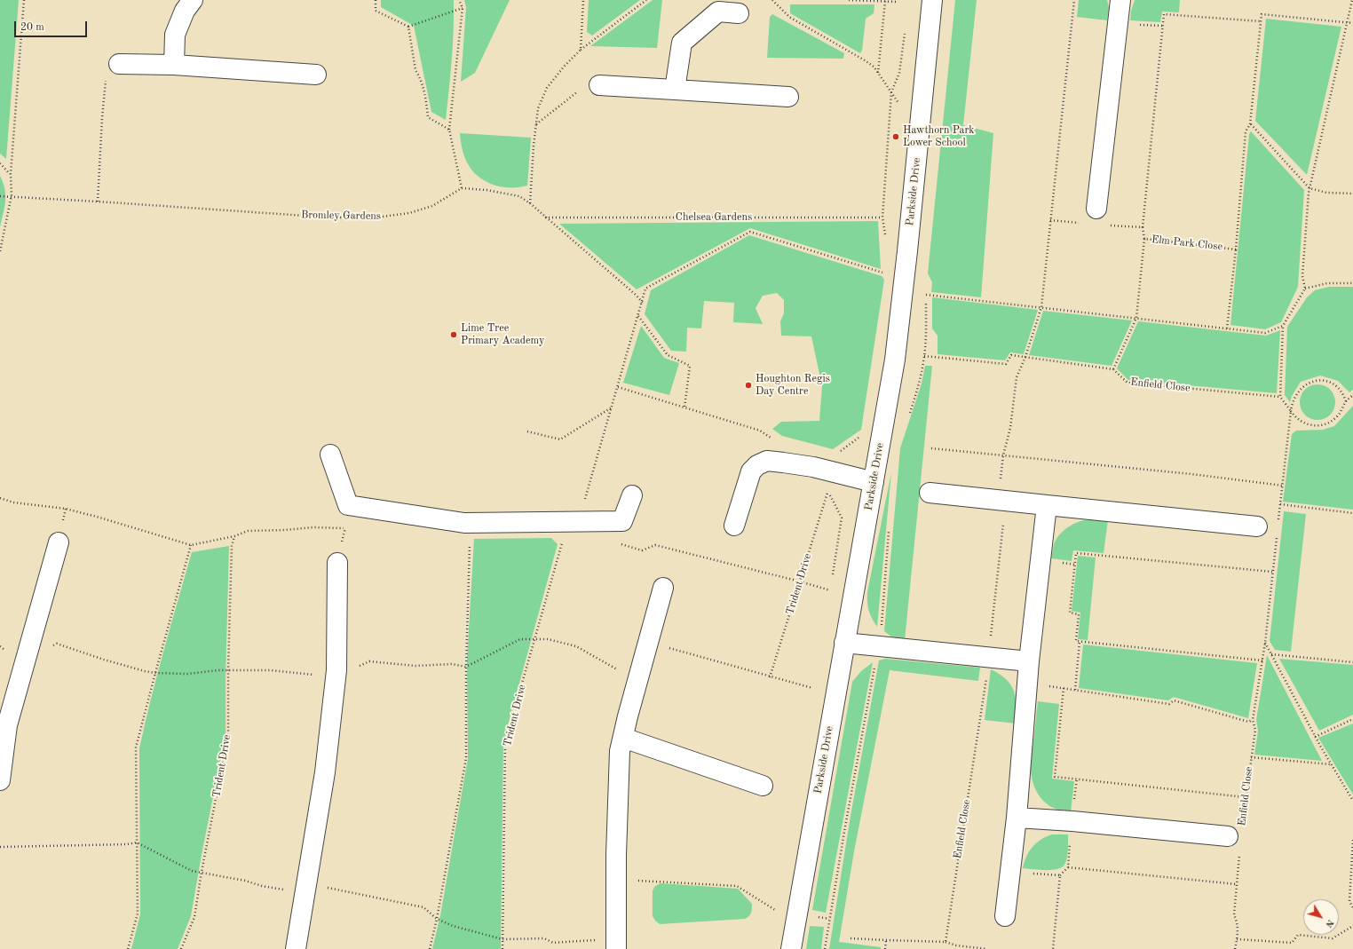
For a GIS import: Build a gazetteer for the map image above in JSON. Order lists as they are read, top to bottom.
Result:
{
  "streets": {
    "street": ["Parkside Drive", "Enfield Close"],
    "path": [
      "Bromley Gardens",
      "Chelsea Gardens",
      "Elm Park Close",
      "Trident Drive"
    ]
  },
  "places": ["Hawthorn Park Lower School", "Lime Tree Primary Academy", "Houghton Regis Day Centre"],
  "scale_bar": "20 m",
  "north": "bottom right"
}
